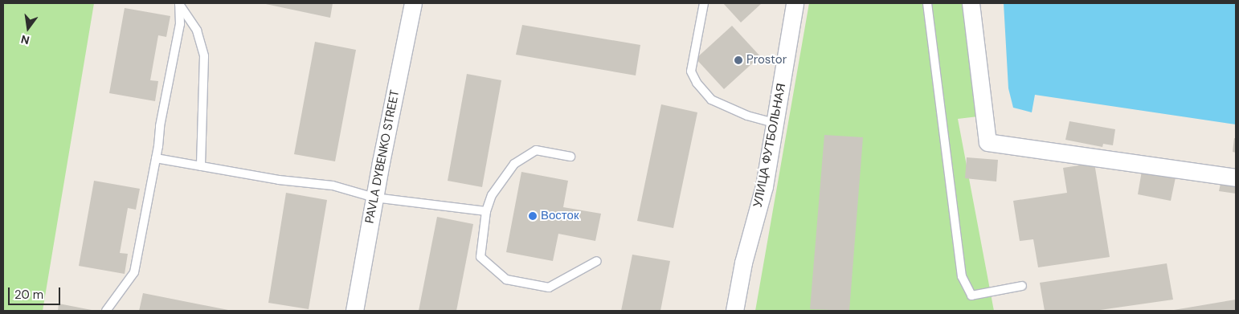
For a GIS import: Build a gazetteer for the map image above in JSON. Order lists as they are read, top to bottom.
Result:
{
  "streets": {
    "street": ["УЛИЦА ФУТБОЛЬНАЯ", "PAVLA DYBENKO STREET"]
  },
  "places": ["Prostor", "Восток"],
  "scale_bar": "20 m",
  "north": "bottom"
}
